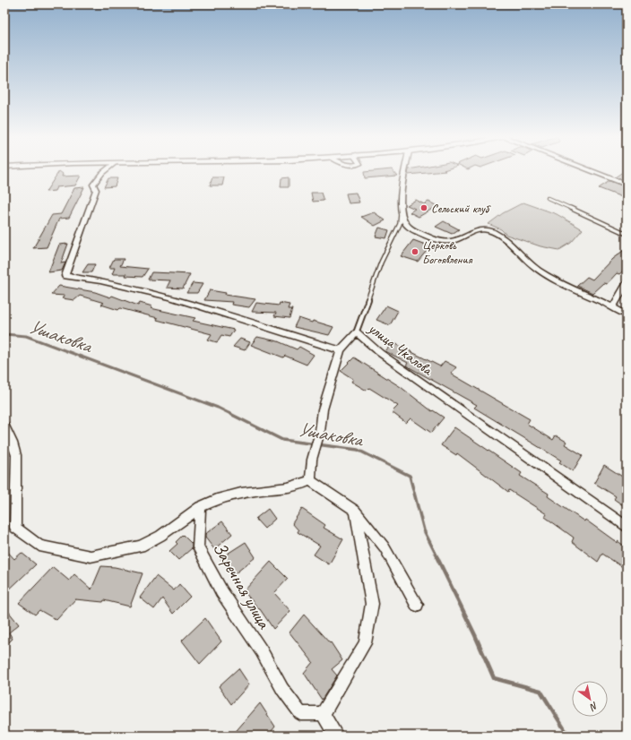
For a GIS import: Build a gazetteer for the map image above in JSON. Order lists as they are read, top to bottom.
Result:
{
  "streets": {
    "street": ["улица Чкалова", "Заречная улица"]
  },
  "water": ["Ушаковка"],
  "places": ["Сельский клуб", "Церковь Богоявления"],
  "north": "bottom right"
}
